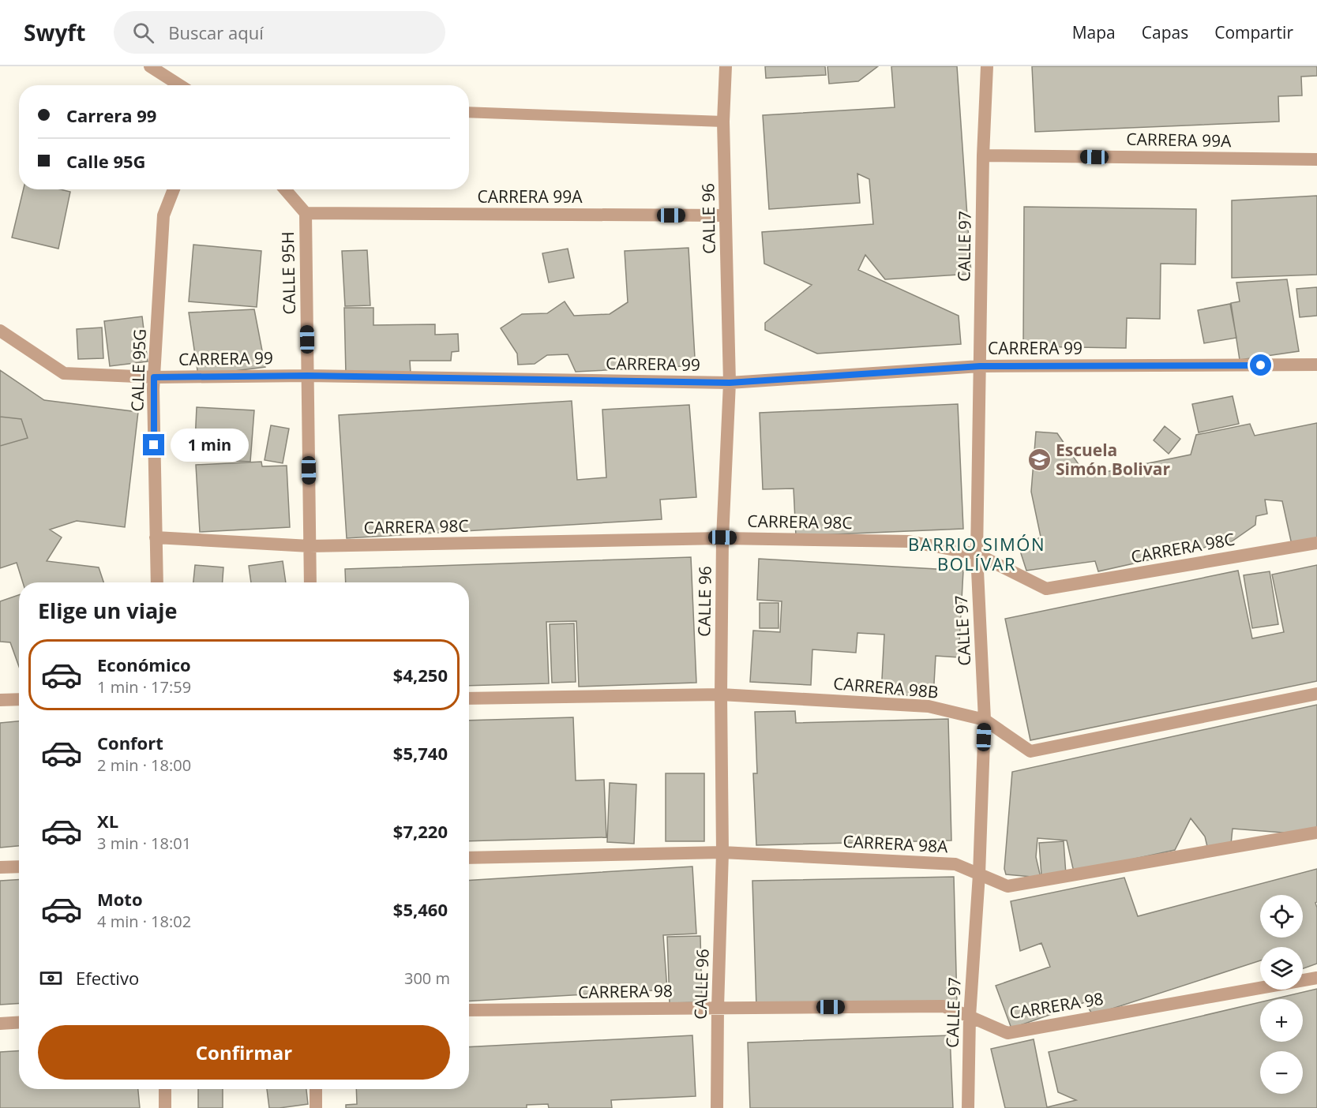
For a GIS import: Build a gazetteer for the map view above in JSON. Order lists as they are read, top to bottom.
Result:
{
  "streets": {
    "street": [
      "CARRERA 99A",
      "CALLE 96",
      "CALLE 97",
      "CALLE 95H",
      "CARRERA 99",
      "CALLE 95G",
      "CARRERA 98C",
      "CARRERA 98B",
      "CARRERA 98A",
      "CARRERA 98"
    ]
  },
  "crossings": [
    ["CARRERA 99A", "CALLE 96"],
    ["CARRERA 99A", "CALLE 97"],
    ["CARRERA 99A", "CALLE 95H"],
    ["CALLE 96", "CARRERA 99"],
    ["CALLE 96", "CARRERA 98C"],
    ["CALLE 96", "CARRERA 98B"],
    ["CALLE 96", "CARRERA 98A"],
    ["CALLE 96", "CARRERA 98"],
    ["CALLE 97", "CARRERA 99"],
    ["CALLE 97", "CARRERA 98C"],
    ["CALLE 97", "CARRERA 98B"],
    ["CALLE 97", "CARRERA 98A"],
    ["CALLE 97", "CARRERA 98"],
    ["CALLE 95H", "CARRERA 99"],
    ["CALLE 95H", "CARRERA 98C"],
    ["CARRERA 99", "CALLE 95G"],
    ["CALLE 95G", "CARRERA 98C"]
  ],
  "districts": ["BARRIO SIMÓN BOLÍVAR"],
  "places": {
    "school or university": ["Escuela Simón Bolivar"]
  },
  "page": {
    "header": "Swyft",
    "search": "Buscar aquí",
    "nav": ["Mapa", "Capas", "Compartir"],
    "banner": ["Carrera 99", "Calle 95G"],
    "bubble": "1 min",
    "heading": "Elige un viaje",
    "list": [
      {
        "name": "Económico",
        "note": "1 min · 17:59",
        "value": "$4,250"
      },
      {
        "name": "Confort",
        "note": "2 min · 18:00",
        "value": "$5,740"
      },
      {
        "name": "XL",
        "note": "3 min · 18:01",
        "value": "$7,220"
      },
      {
        "name": "Moto",
        "note": "4 min · 18:02",
        "value": "$5,460"
      }
    ],
    "map_buttons": ["+", "−"],
    "pay": ["Efectivo", "300 m"],
    "buttons": "Confirmar"
  }
}
